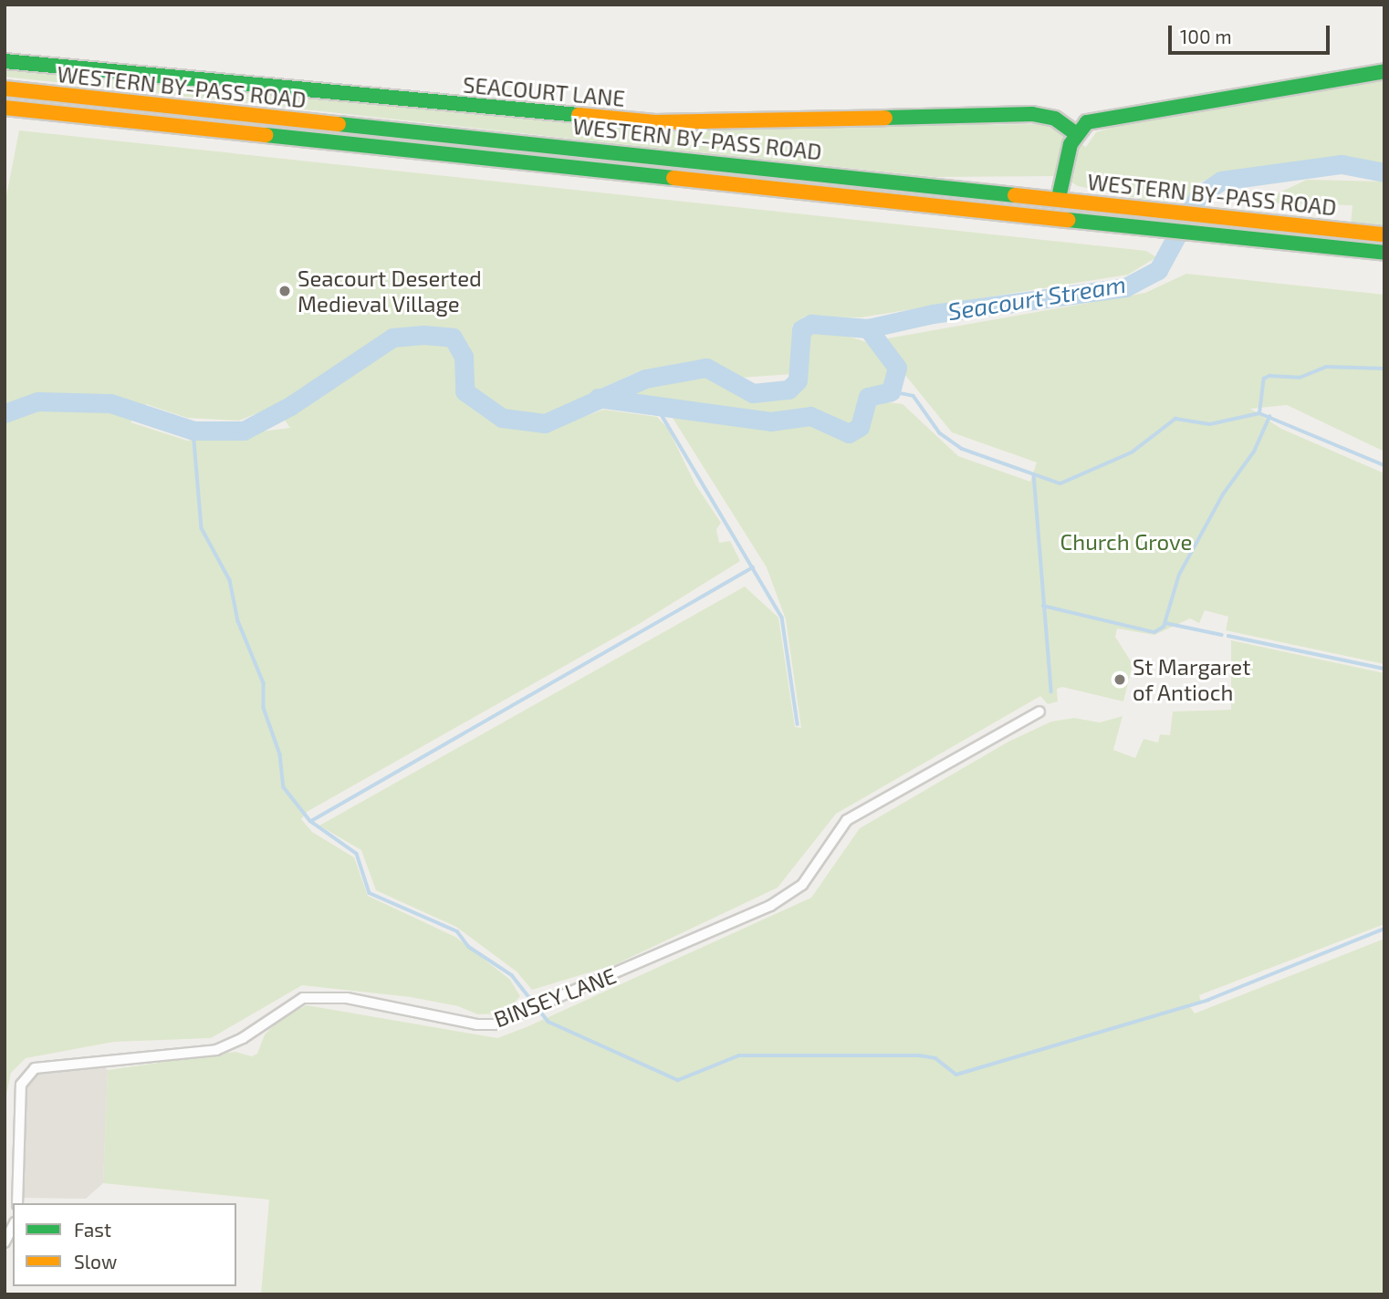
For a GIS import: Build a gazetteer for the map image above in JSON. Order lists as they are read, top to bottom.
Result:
{
  "streets": {
    "main road": ["WESTERN BY-PASS ROAD", "SEACOURT LANE"],
    "street": ["BINSEY LANE"]
  },
  "water": ["Seacourt Stream"],
  "parks": ["Church Grove"],
  "places": ["Seacourt Deserted Medieval Village", "St Margaret of Antioch"],
  "legend": ["Fast", "Slow"],
  "scale_bar": "100 m"
}
